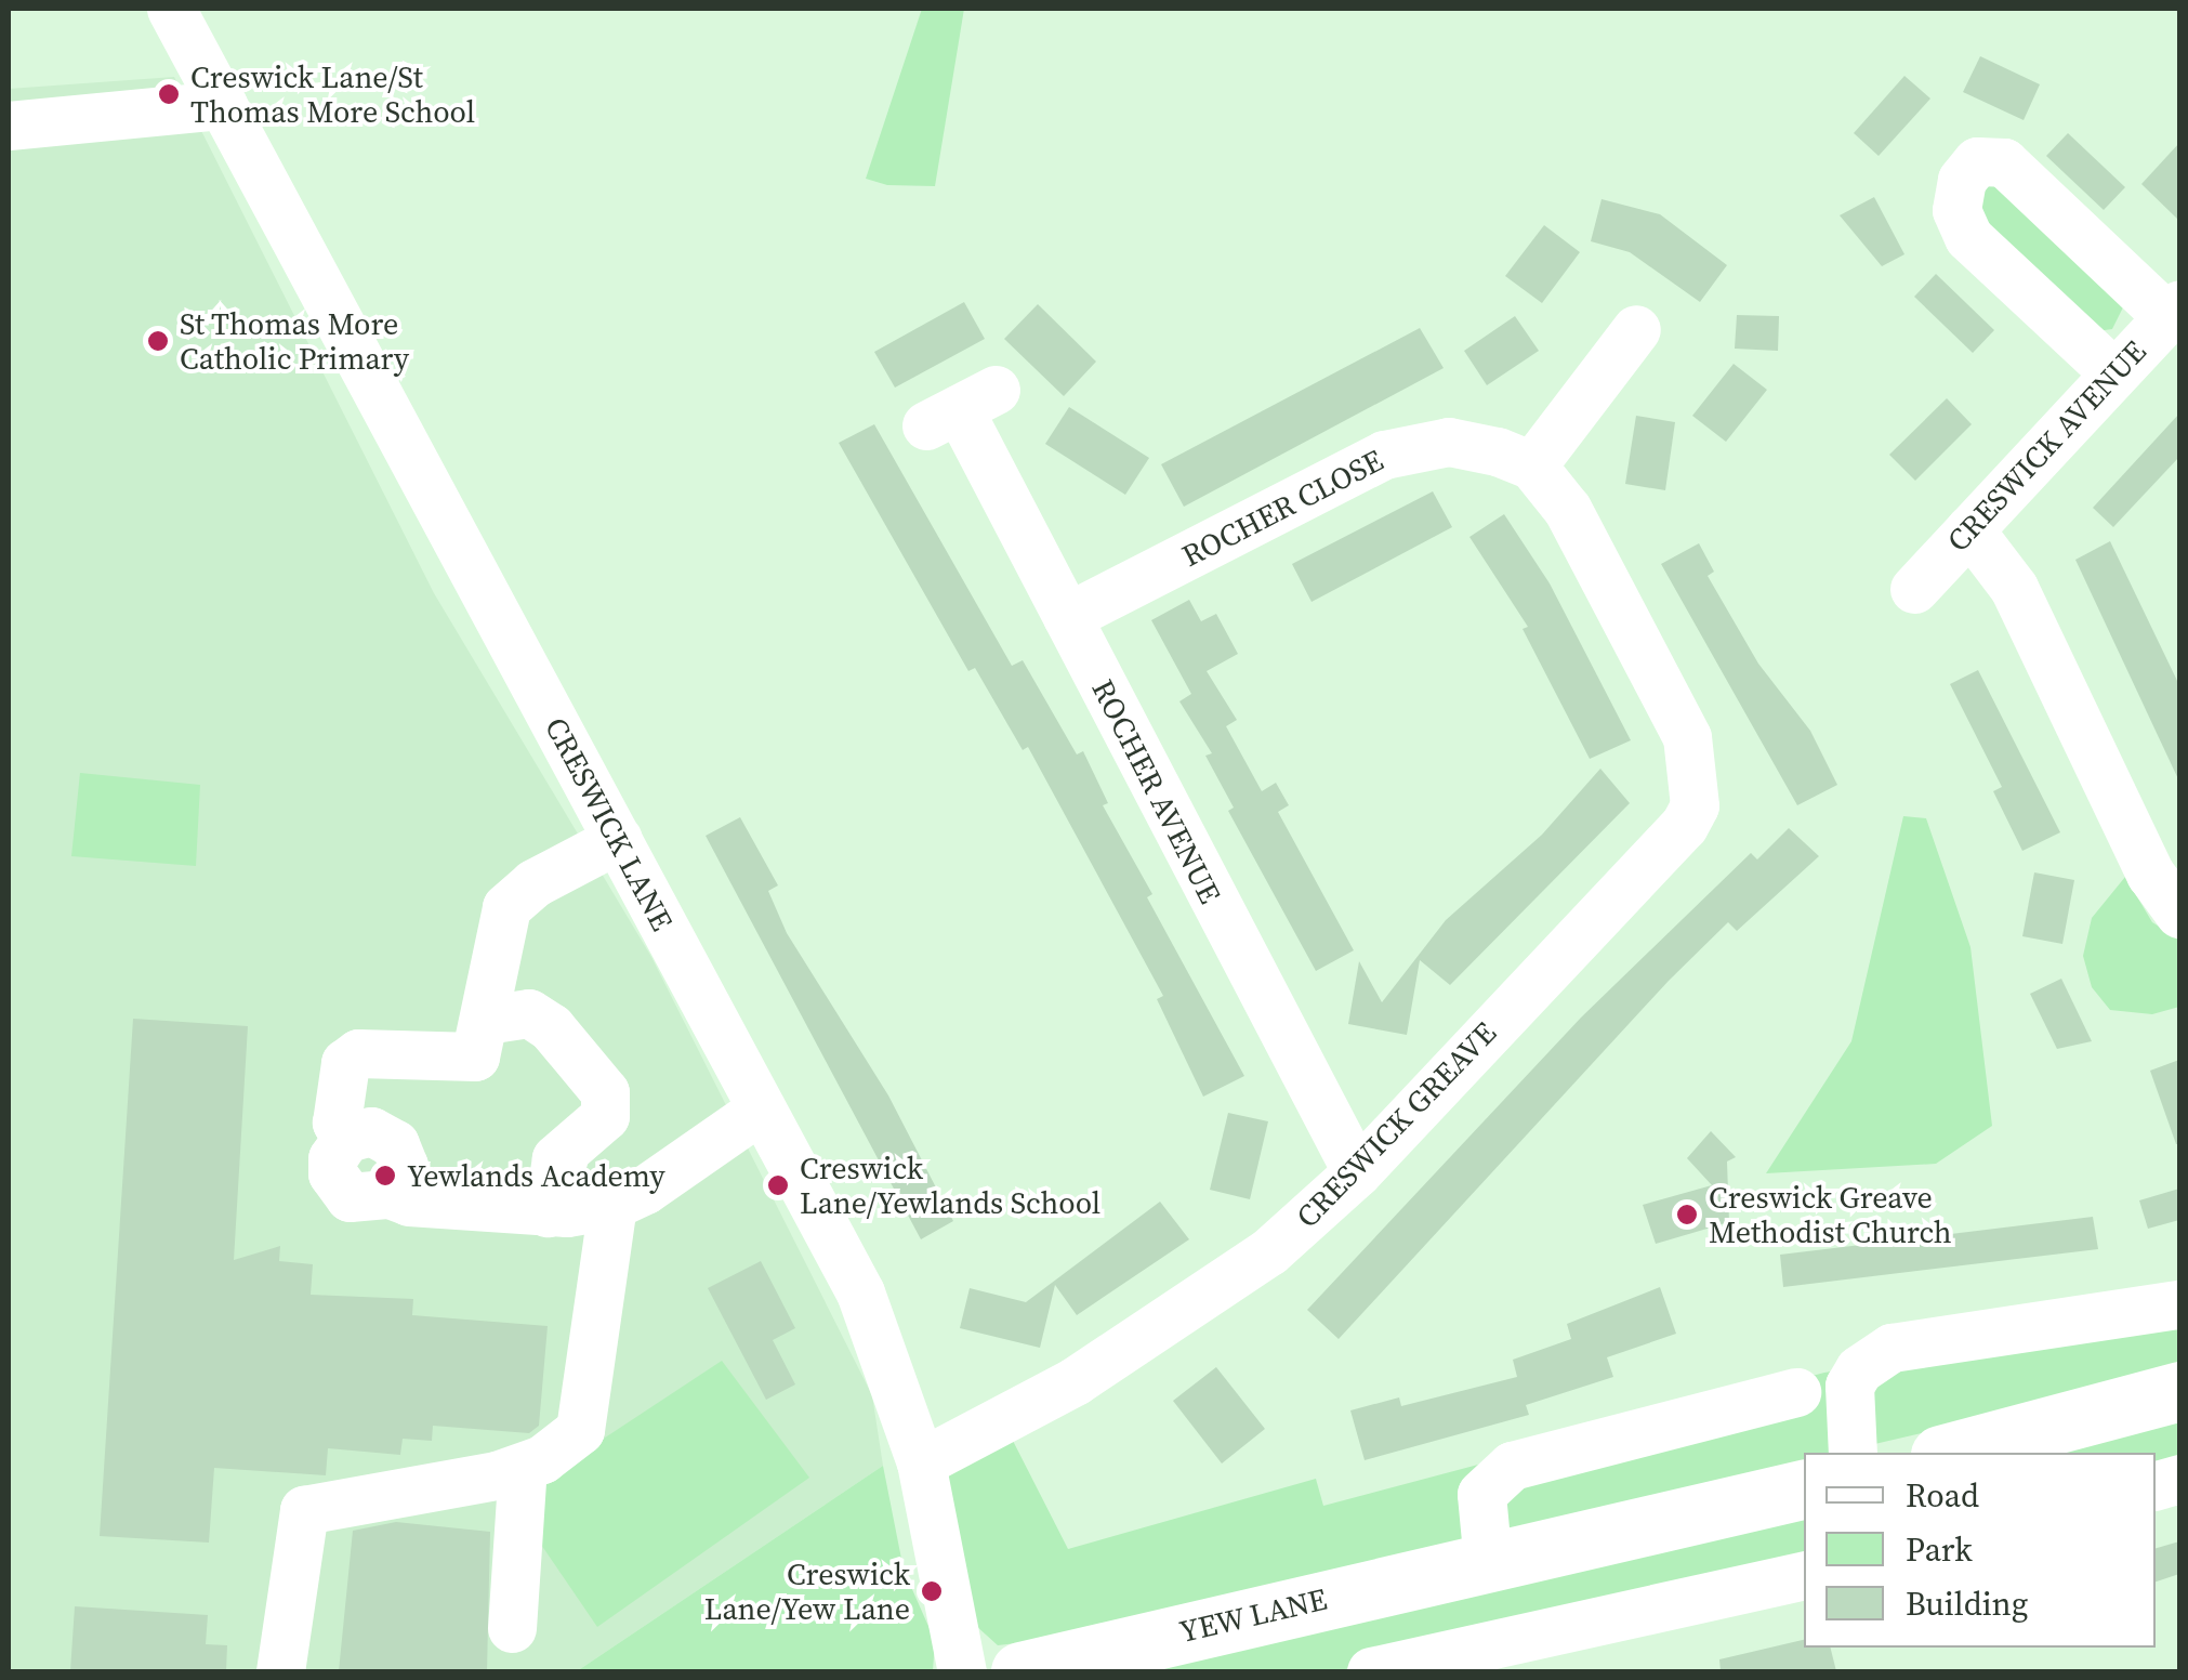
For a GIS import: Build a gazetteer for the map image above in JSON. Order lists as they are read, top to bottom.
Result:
{
  "streets": {
    "main road": ["YEW LANE"],
    "street": [
      "CRESWICK AVENUE",
      "ROCHER CLOSE",
      "ROCHER AVENUE",
      "CRESWICK LANE",
      "CRESWICK GREAVE"
    ]
  },
  "crossings": [
    ["ROCHER CLOSE", "ROCHER AVENUE"],
    ["ROCHER CLOSE", "CRESWICK GREAVE"],
    ["ROCHER AVENUE", "CRESWICK GREAVE"],
    ["CRESWICK LANE", "CRESWICK GREAVE"]
  ],
  "places": [
    "Creswick Lane/St Thomas More School",
    "St Thomas More Catholic Primary",
    "Yewlands Academy",
    "Creswick Lane/Yewlands School",
    "Creswick Greave Methodist Church",
    "Creswick Lane/Yew Lane"
  ],
  "legend": ["Road", "Park", "Building"]
}
